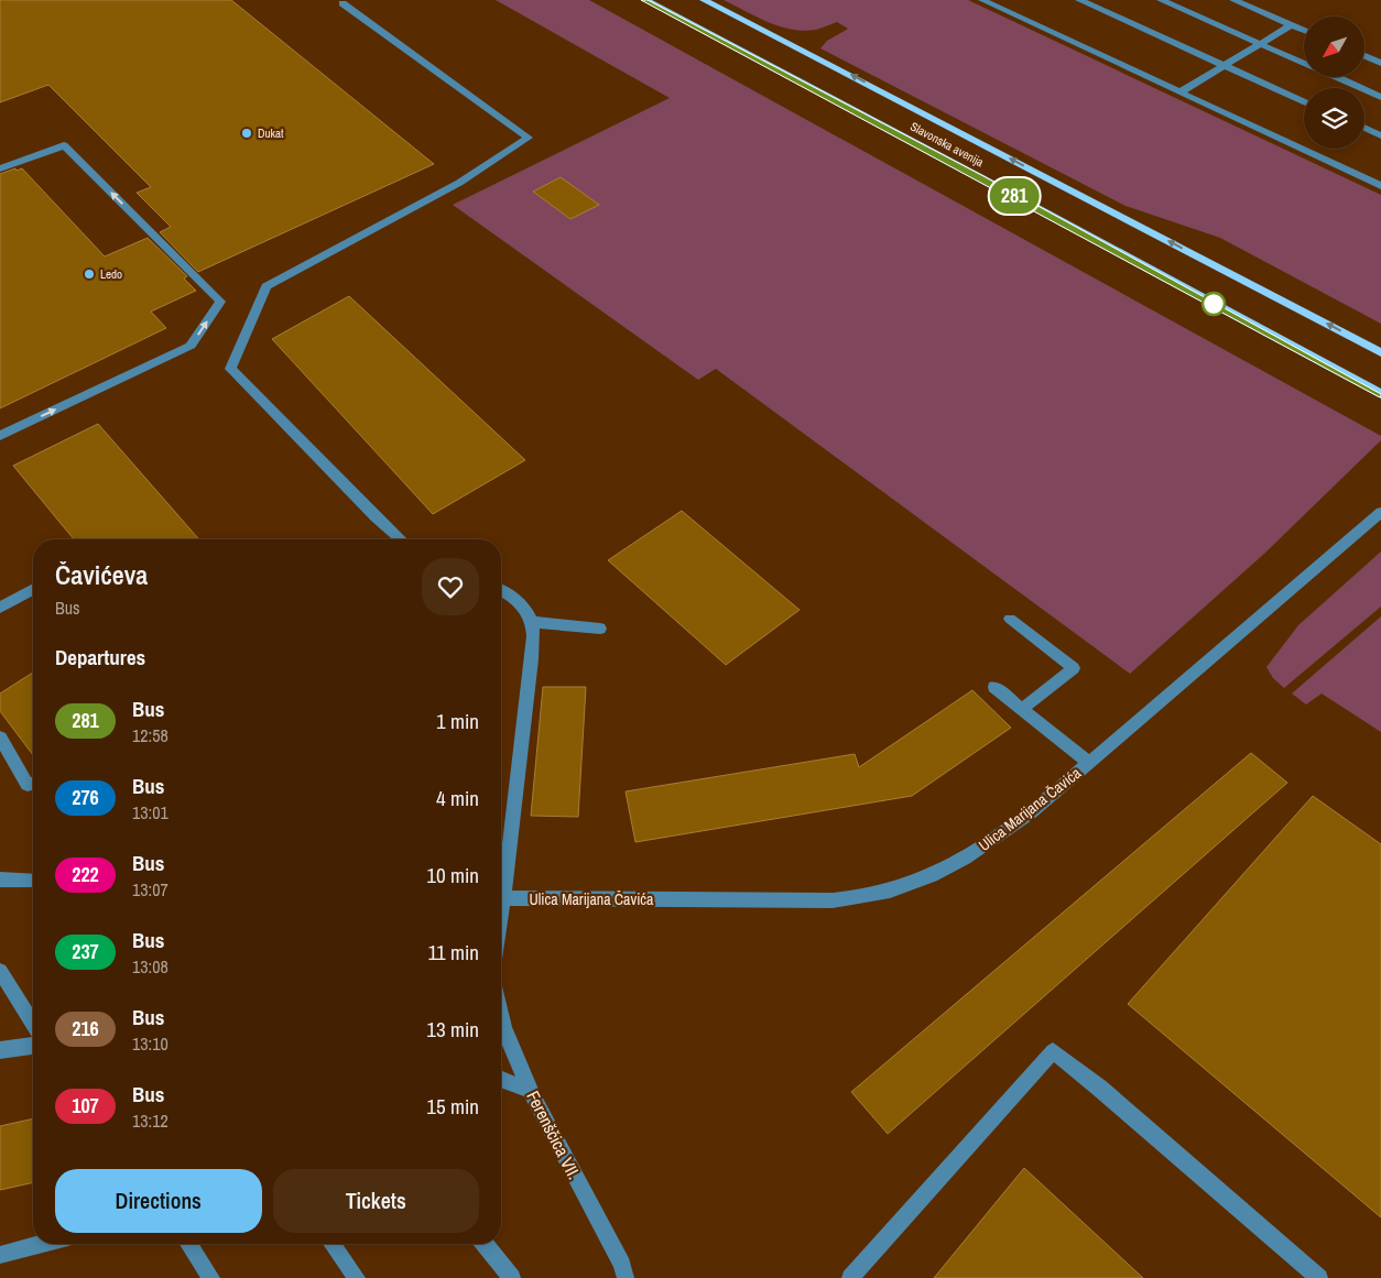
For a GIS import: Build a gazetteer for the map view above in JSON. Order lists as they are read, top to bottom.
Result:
{
  "streets": {
    "main road": ["Slavonska avenija"],
    "street": ["Ulica Marijana Čavića", "Ferenščica VII."]
  },
  "places": ["Dukat", "Ledo"],
  "lines": ["bus line 281"],
  "north": "bottom left",
  "page": {
    "on_map": "281",
    "heading": [
      ["Čavićeva", "Bus"],
      "Departures"
    ],
    "list": [
      {
        "mark": "281",
        "name": "Bus",
        "note": "12:58",
        "value": "1 min"
      },
      {
        "mark": "276",
        "name": "Bus",
        "note": "13:01",
        "value": "4 min"
      },
      {
        "mark": "222",
        "name": "Bus",
        "note": "13:07",
        "value": "10 min"
      },
      {
        "mark": "237",
        "name": "Bus",
        "note": "13:08",
        "value": "11 min"
      },
      {
        "mark": "216",
        "name": "Bus",
        "note": "13:10",
        "value": "13 min"
      },
      {
        "mark": "107",
        "name": "Bus",
        "note": "13:12",
        "value": "15 min"
      }
    ],
    "buttons": ["Directions", "Tickets"]
  }
}
